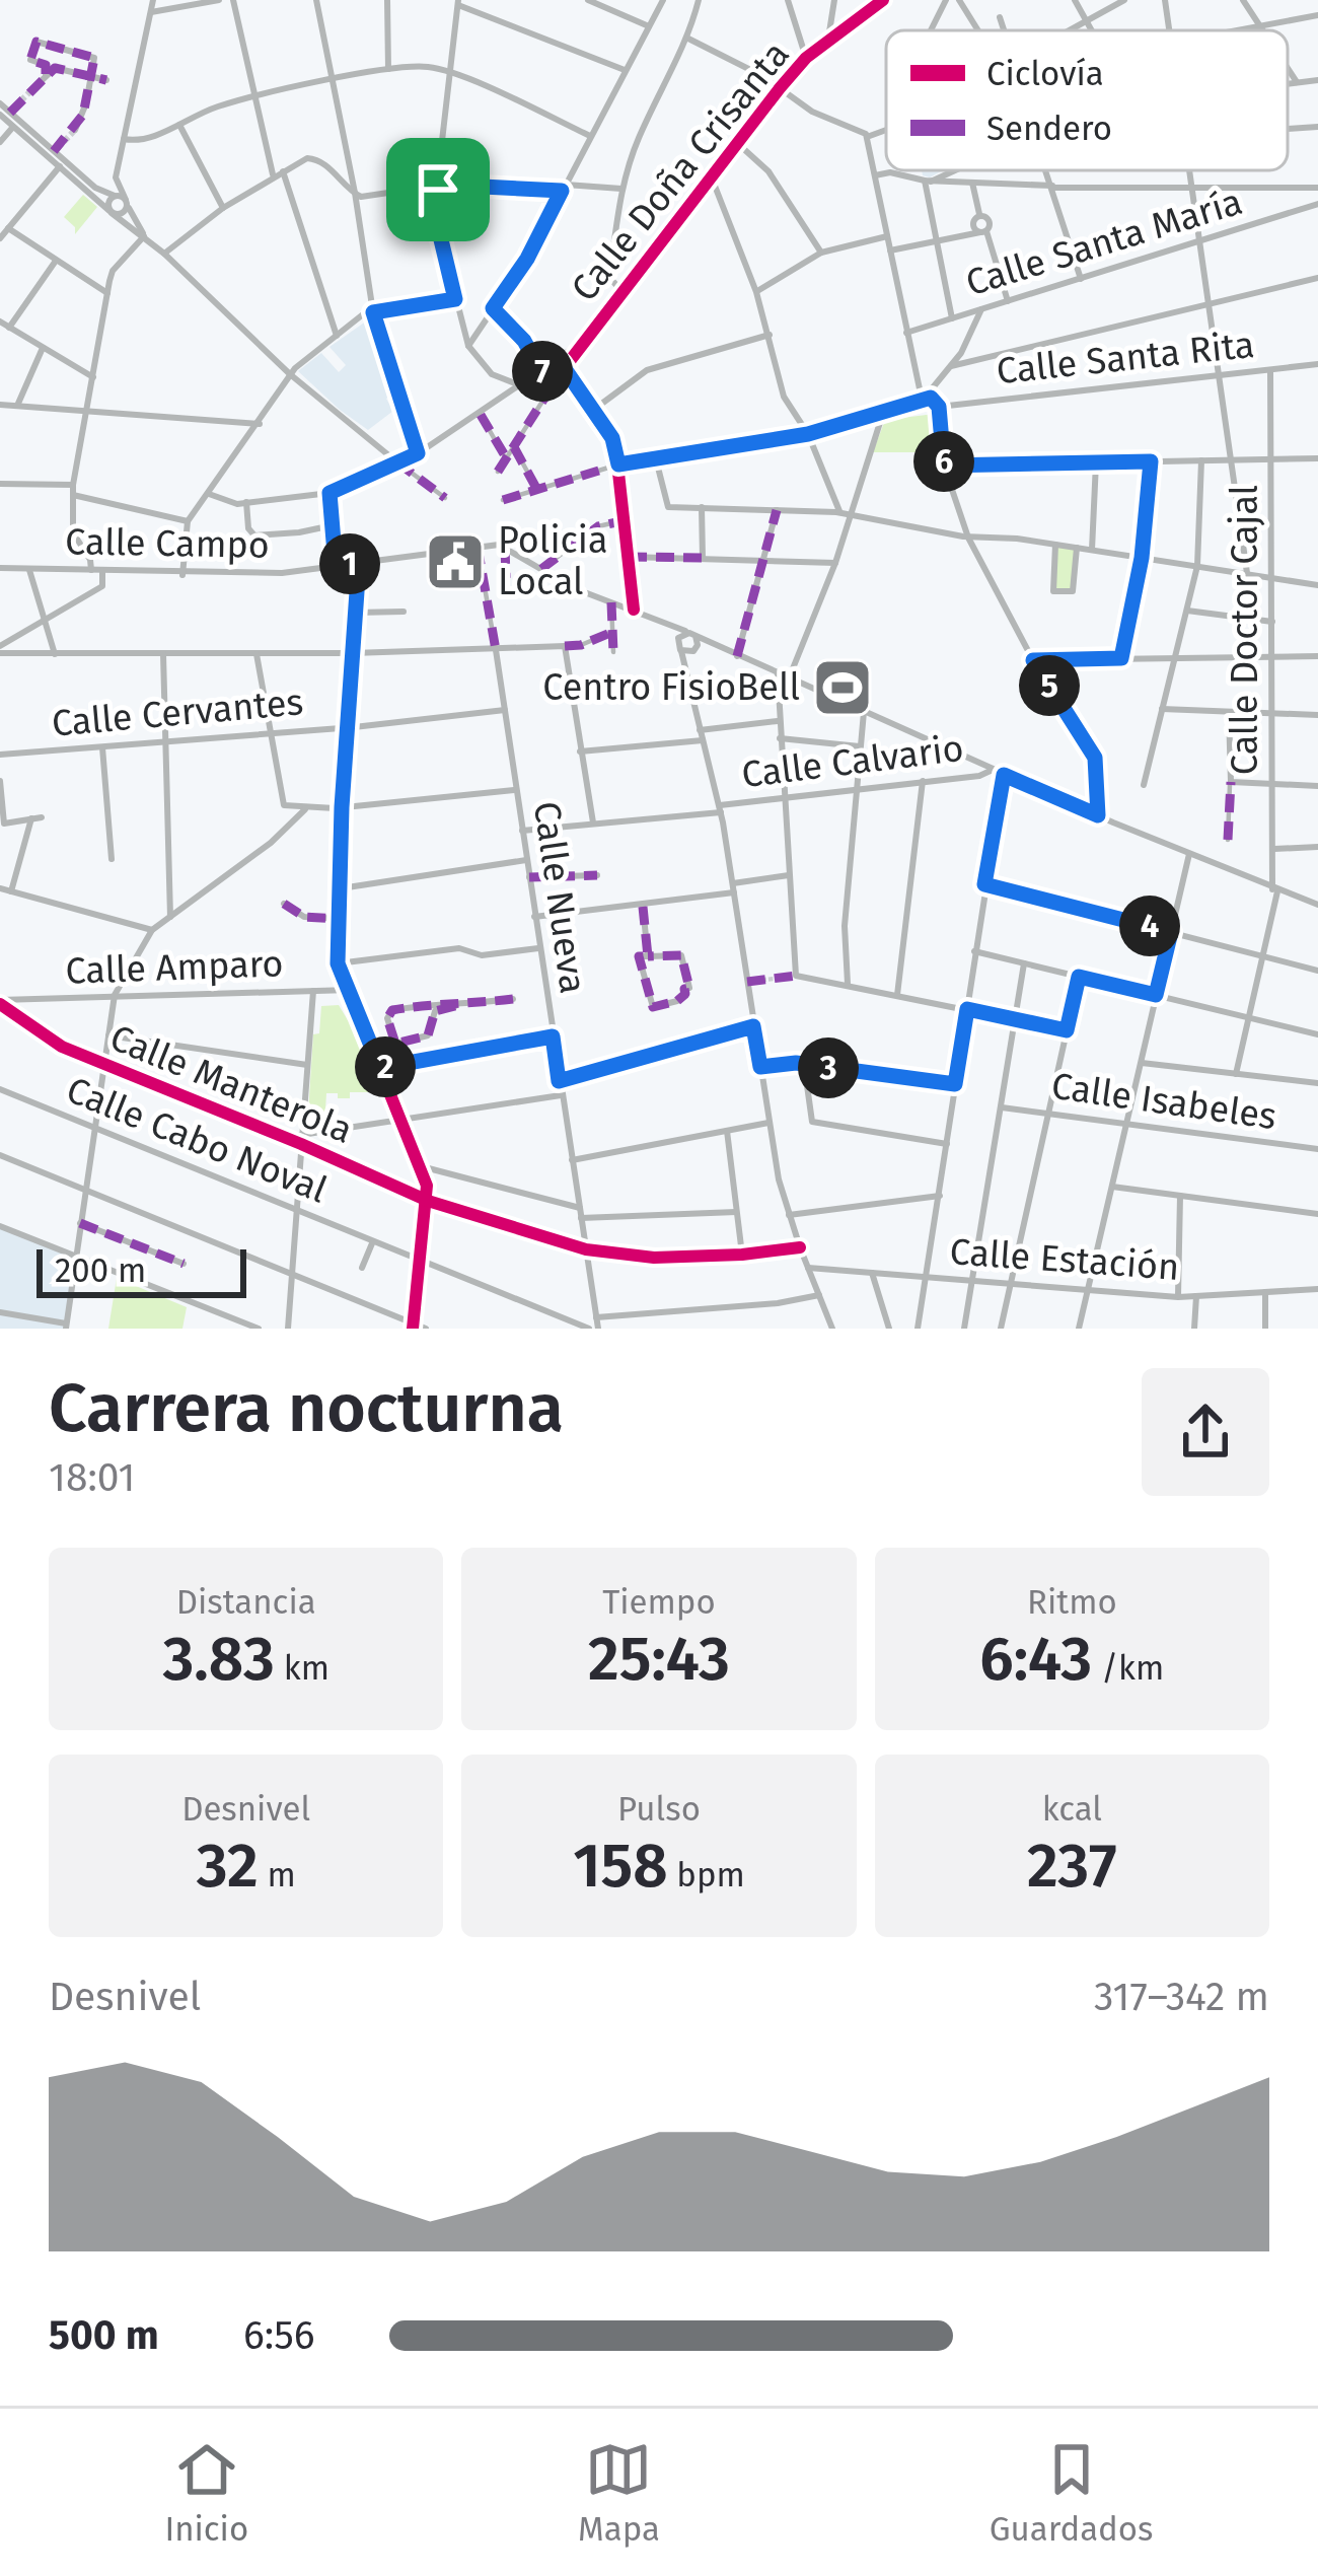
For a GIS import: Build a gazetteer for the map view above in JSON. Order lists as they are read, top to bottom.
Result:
{
  "streets": {
    "street": [
      "Calle Doña Crisanta",
      "Calle Santa María",
      "Calle Santa Rita",
      "Calle Campo",
      "Calle Doctor Cajal",
      "Calle Cervantes",
      "Calle Calvario",
      "Calle Nueva",
      "Calle Amparo",
      "Calle Manterola",
      "Calle Isabeles",
      "Calle Cabo Noval",
      "Calle Estación"
    ]
  },
  "crossings": [
    ["Calle Santa Rita", "Calle Doctor Cajal"],
    ["Calle Campo", "Calle Nueva"],
    ["Calle Cervantes", "Calle Nueva"],
    ["Calle Calvario", "Calle Nueva"],
    ["Calle Nueva", "Calle Manterola"],
    ["Calle Nueva", "Calle Cabo Noval"],
    ["Calle Amparo", "Calle Manterola"]
  ],
  "places": {
    "public building": ["Policia Local"],
    "sports": ["Centro FisioBell"]
  },
  "legend": ["Ciclovía", "Sendero"],
  "scale_bar": "200 m",
  "page": {
    "pins": [
      "7",
      "6",
      "1",
      "5",
      "4",
      "2",
      "3"
    ],
    "scale": "200 m",
    "heading": ["Carrera nocturna", "18:01"],
    "stats": [
      ["Distancia", "3.83 km"],
      ["Tiempo", "25:43"],
      ["Ritmo", "6:43 /km"],
      ["Desnivel", "32 m"],
      ["Pulso", "158 bpm"],
      ["kcal", "237"]
    ],
    "chart": ["Desnivel", "317–342 m"],
    "list": [
      {
        "name": "500 m",
        "note": "6:56"
      }
    ],
    "tabs": ["Inicio", "Mapa", "Guardados"]
  }
}
